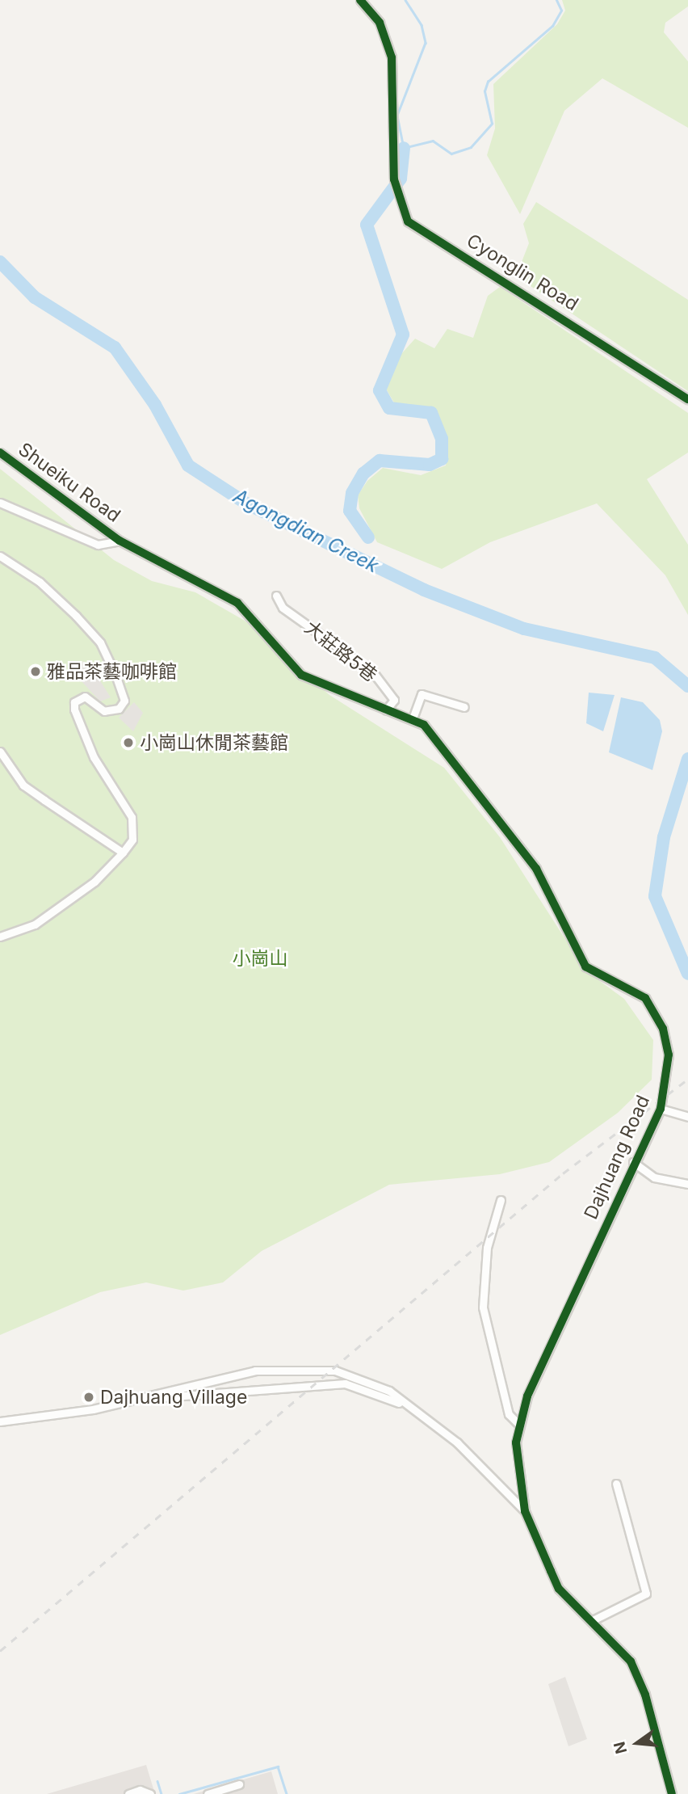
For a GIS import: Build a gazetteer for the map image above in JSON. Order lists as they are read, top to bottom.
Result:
{
  "streets": {
    "street": [
      "Cyonglin Road",
      "Shueiku Road",
      "大莊路5巷",
      "Dajhuang Road"
    ]
  },
  "crossings": [
    ["Shueiku Road", "Dajhuang Road"],
    ["大莊路5巷", "Dajhuang Road"]
  ],
  "water": ["Agongdian Creek"],
  "parks": ["小崗山"],
  "places": ["雅品茶藝咖啡館", "小崗山休閒茶藝館", "Dajhuang Village"],
  "north": "left"
}
